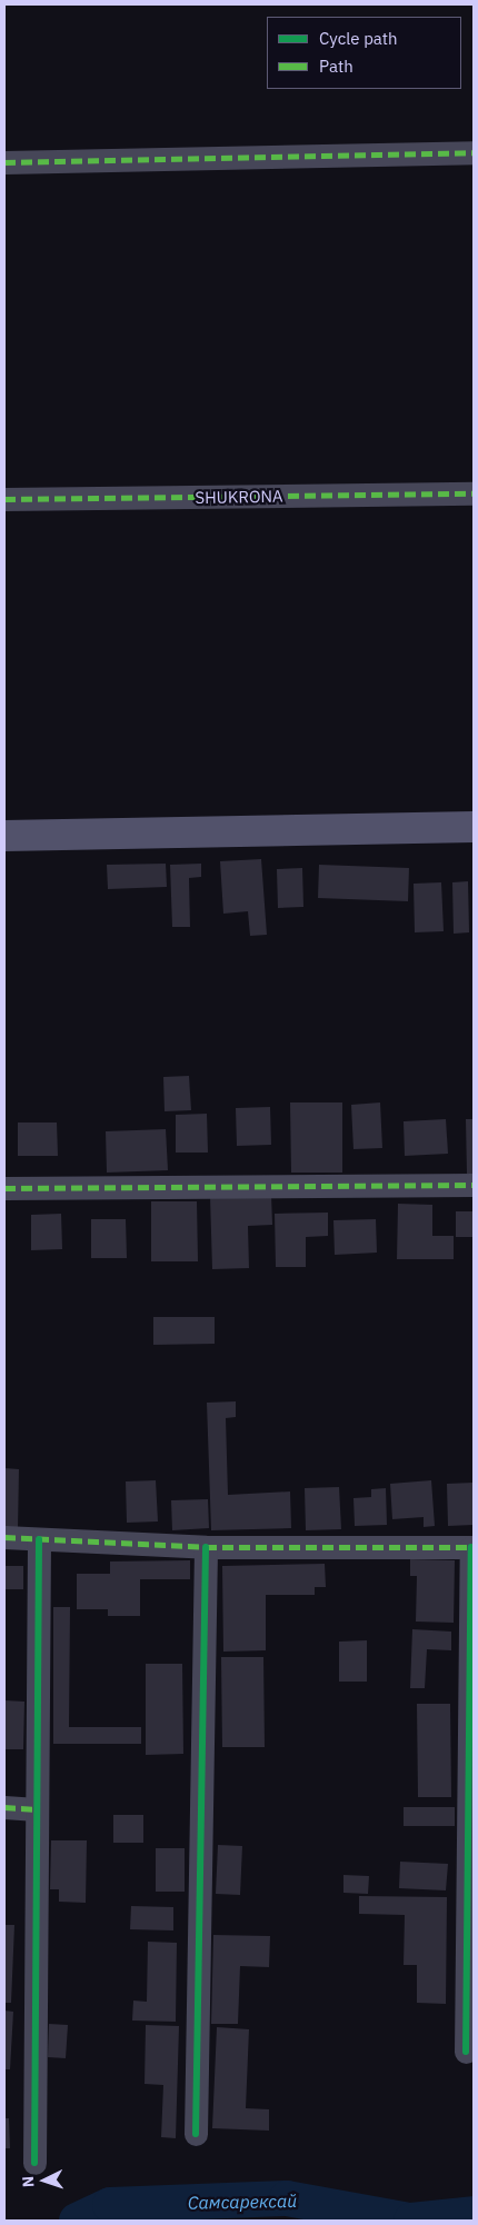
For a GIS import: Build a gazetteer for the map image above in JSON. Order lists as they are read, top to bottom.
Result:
{
  "streets": {
    "street": ["SHUKRONA"]
  },
  "water": ["Самсарексай"],
  "legend": ["Cycle path", "Path"],
  "north": "left"
}
